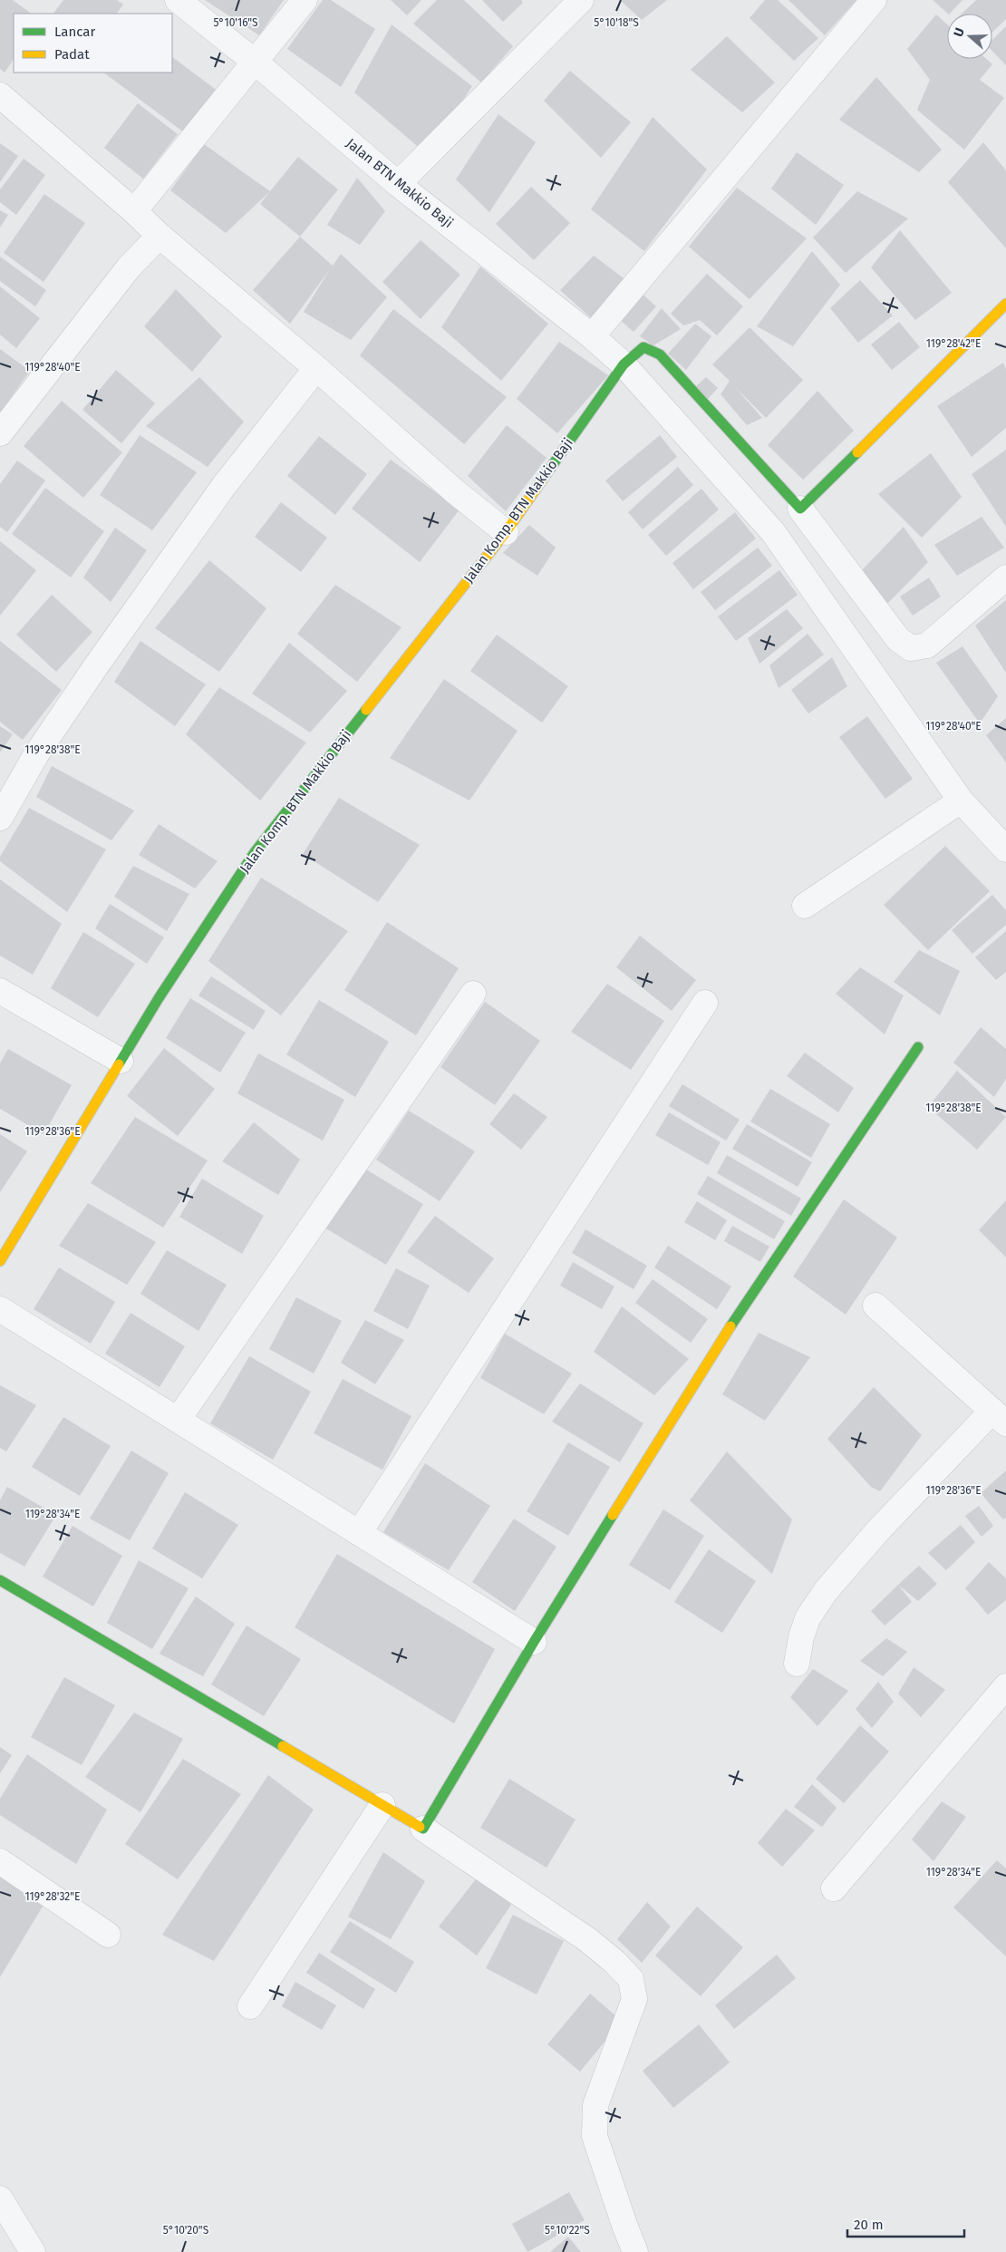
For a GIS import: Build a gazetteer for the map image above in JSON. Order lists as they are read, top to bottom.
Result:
{
  "streets": {
    "street": ["Jalan BTN Makkio Baji", "Jalan Komp. BTN Makkio Baji"]
  },
  "crossings": [
    ["Jalan BTN Makkio Baji", "Jalan Komp. BTN Makkio Baji"]
  ],
  "legend": ["Lancar", "Padat"],
  "scale_bar": "20 m",
  "north": "left",
  "coordinates": [
    "5°10'16\"S",
    "5°10'18\"S",
    "119°28'42\"E",
    "119°28'40\"E",
    "119°28'38\"E",
    "119°28'36\"E",
    "119°28'34\"E",
    "119°28'32\"E",
    "5°10'20\"S",
    "5°10'22\"S"
  ]
}
